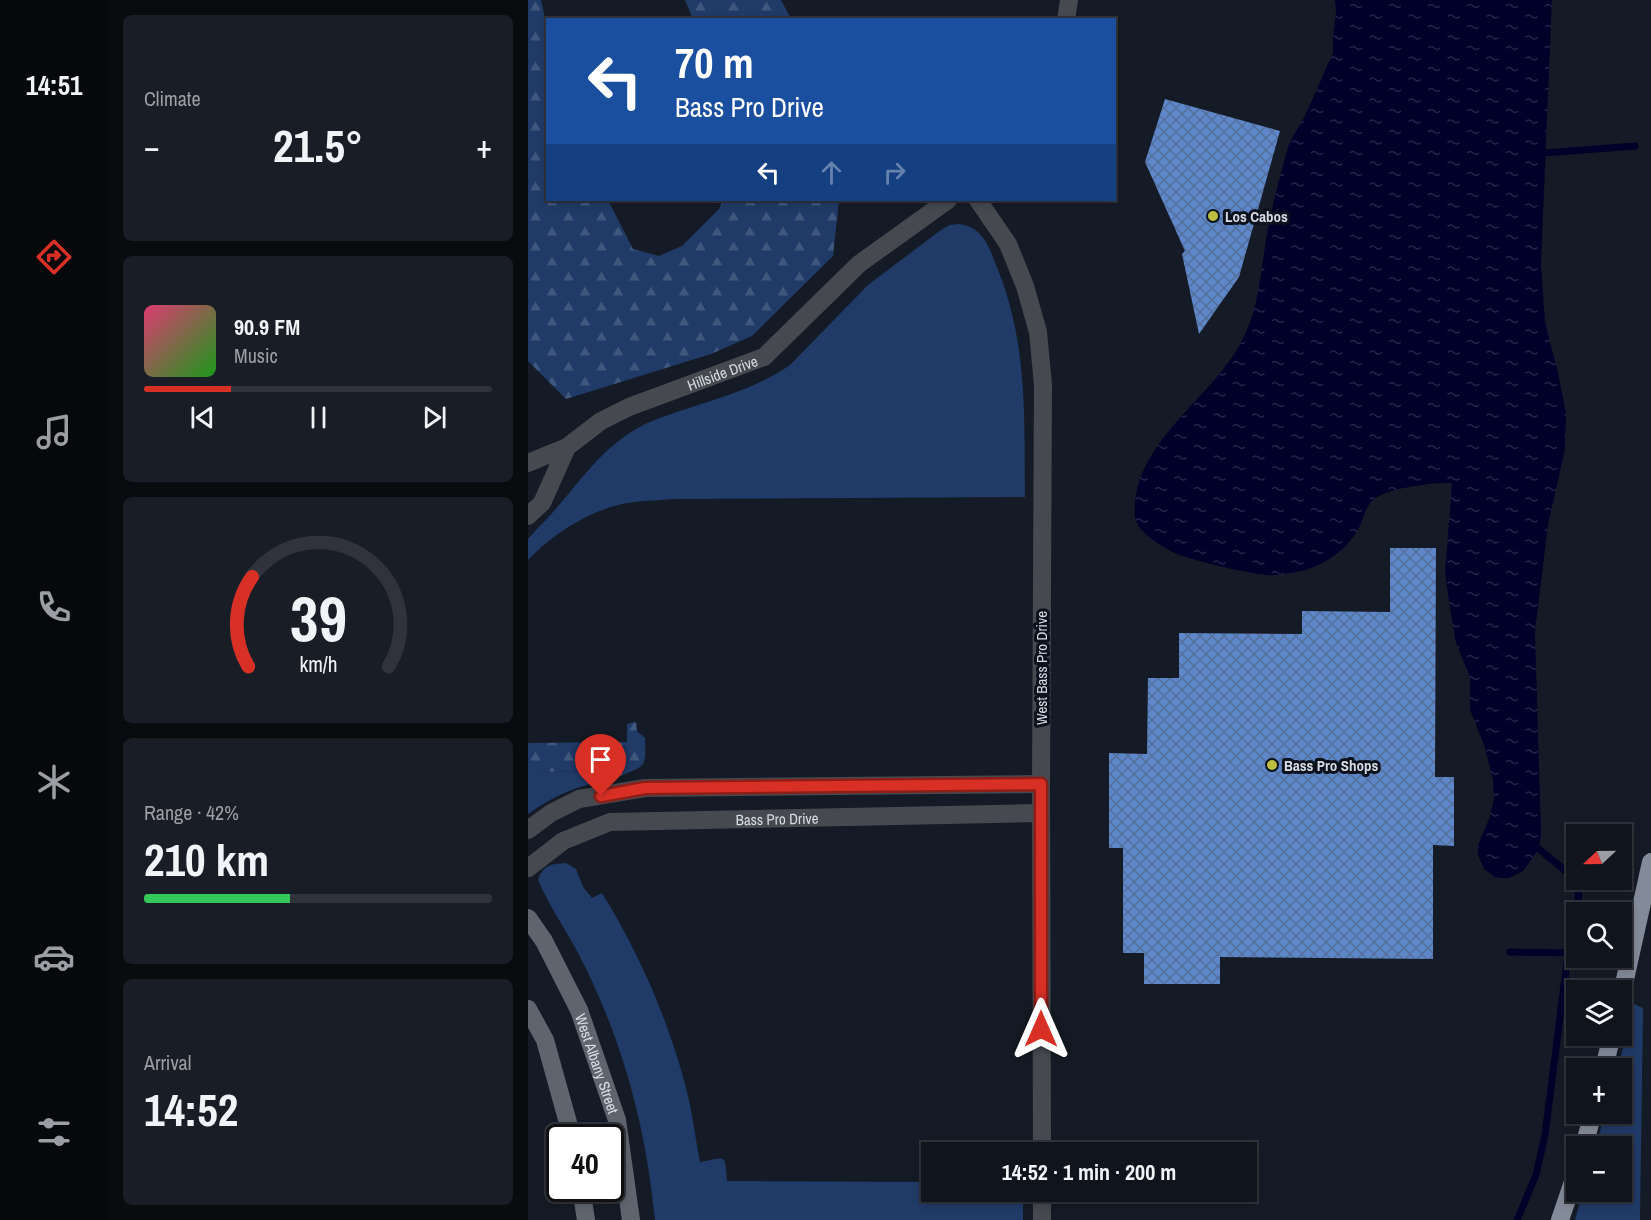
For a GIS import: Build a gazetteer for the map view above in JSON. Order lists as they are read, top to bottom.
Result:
{
  "streets": {
    "main road": ["West Albany Street"],
    "street": ["Hillside Drive", "West Bass Pro Drive", "Bass Pro Drive"]
  },
  "crossings": [
    ["West Bass Pro Drive", "Bass Pro Drive"]
  ],
  "places": ["Los Cabos", "Bass Pro Shops"],
  "north": "left",
  "page": {
    "tabs": "14:51",
    "tile": [
      "Climate",
      ["Range · 42%", "210 km"],
      ["Arrival", "14:52"]
    ],
    "turn": ["70 m", "Bass Pro Drive"],
    "heat": ["−", "21.5°", "+"],
    "song": ["90.9 FM", "Music"],
    "map_buttons": ["+", "−"],
    "limit": "40",
    "trip": "14:52 · 1 min · 200 m",
    "gauge": ["39", "km/h"]
  }
}
